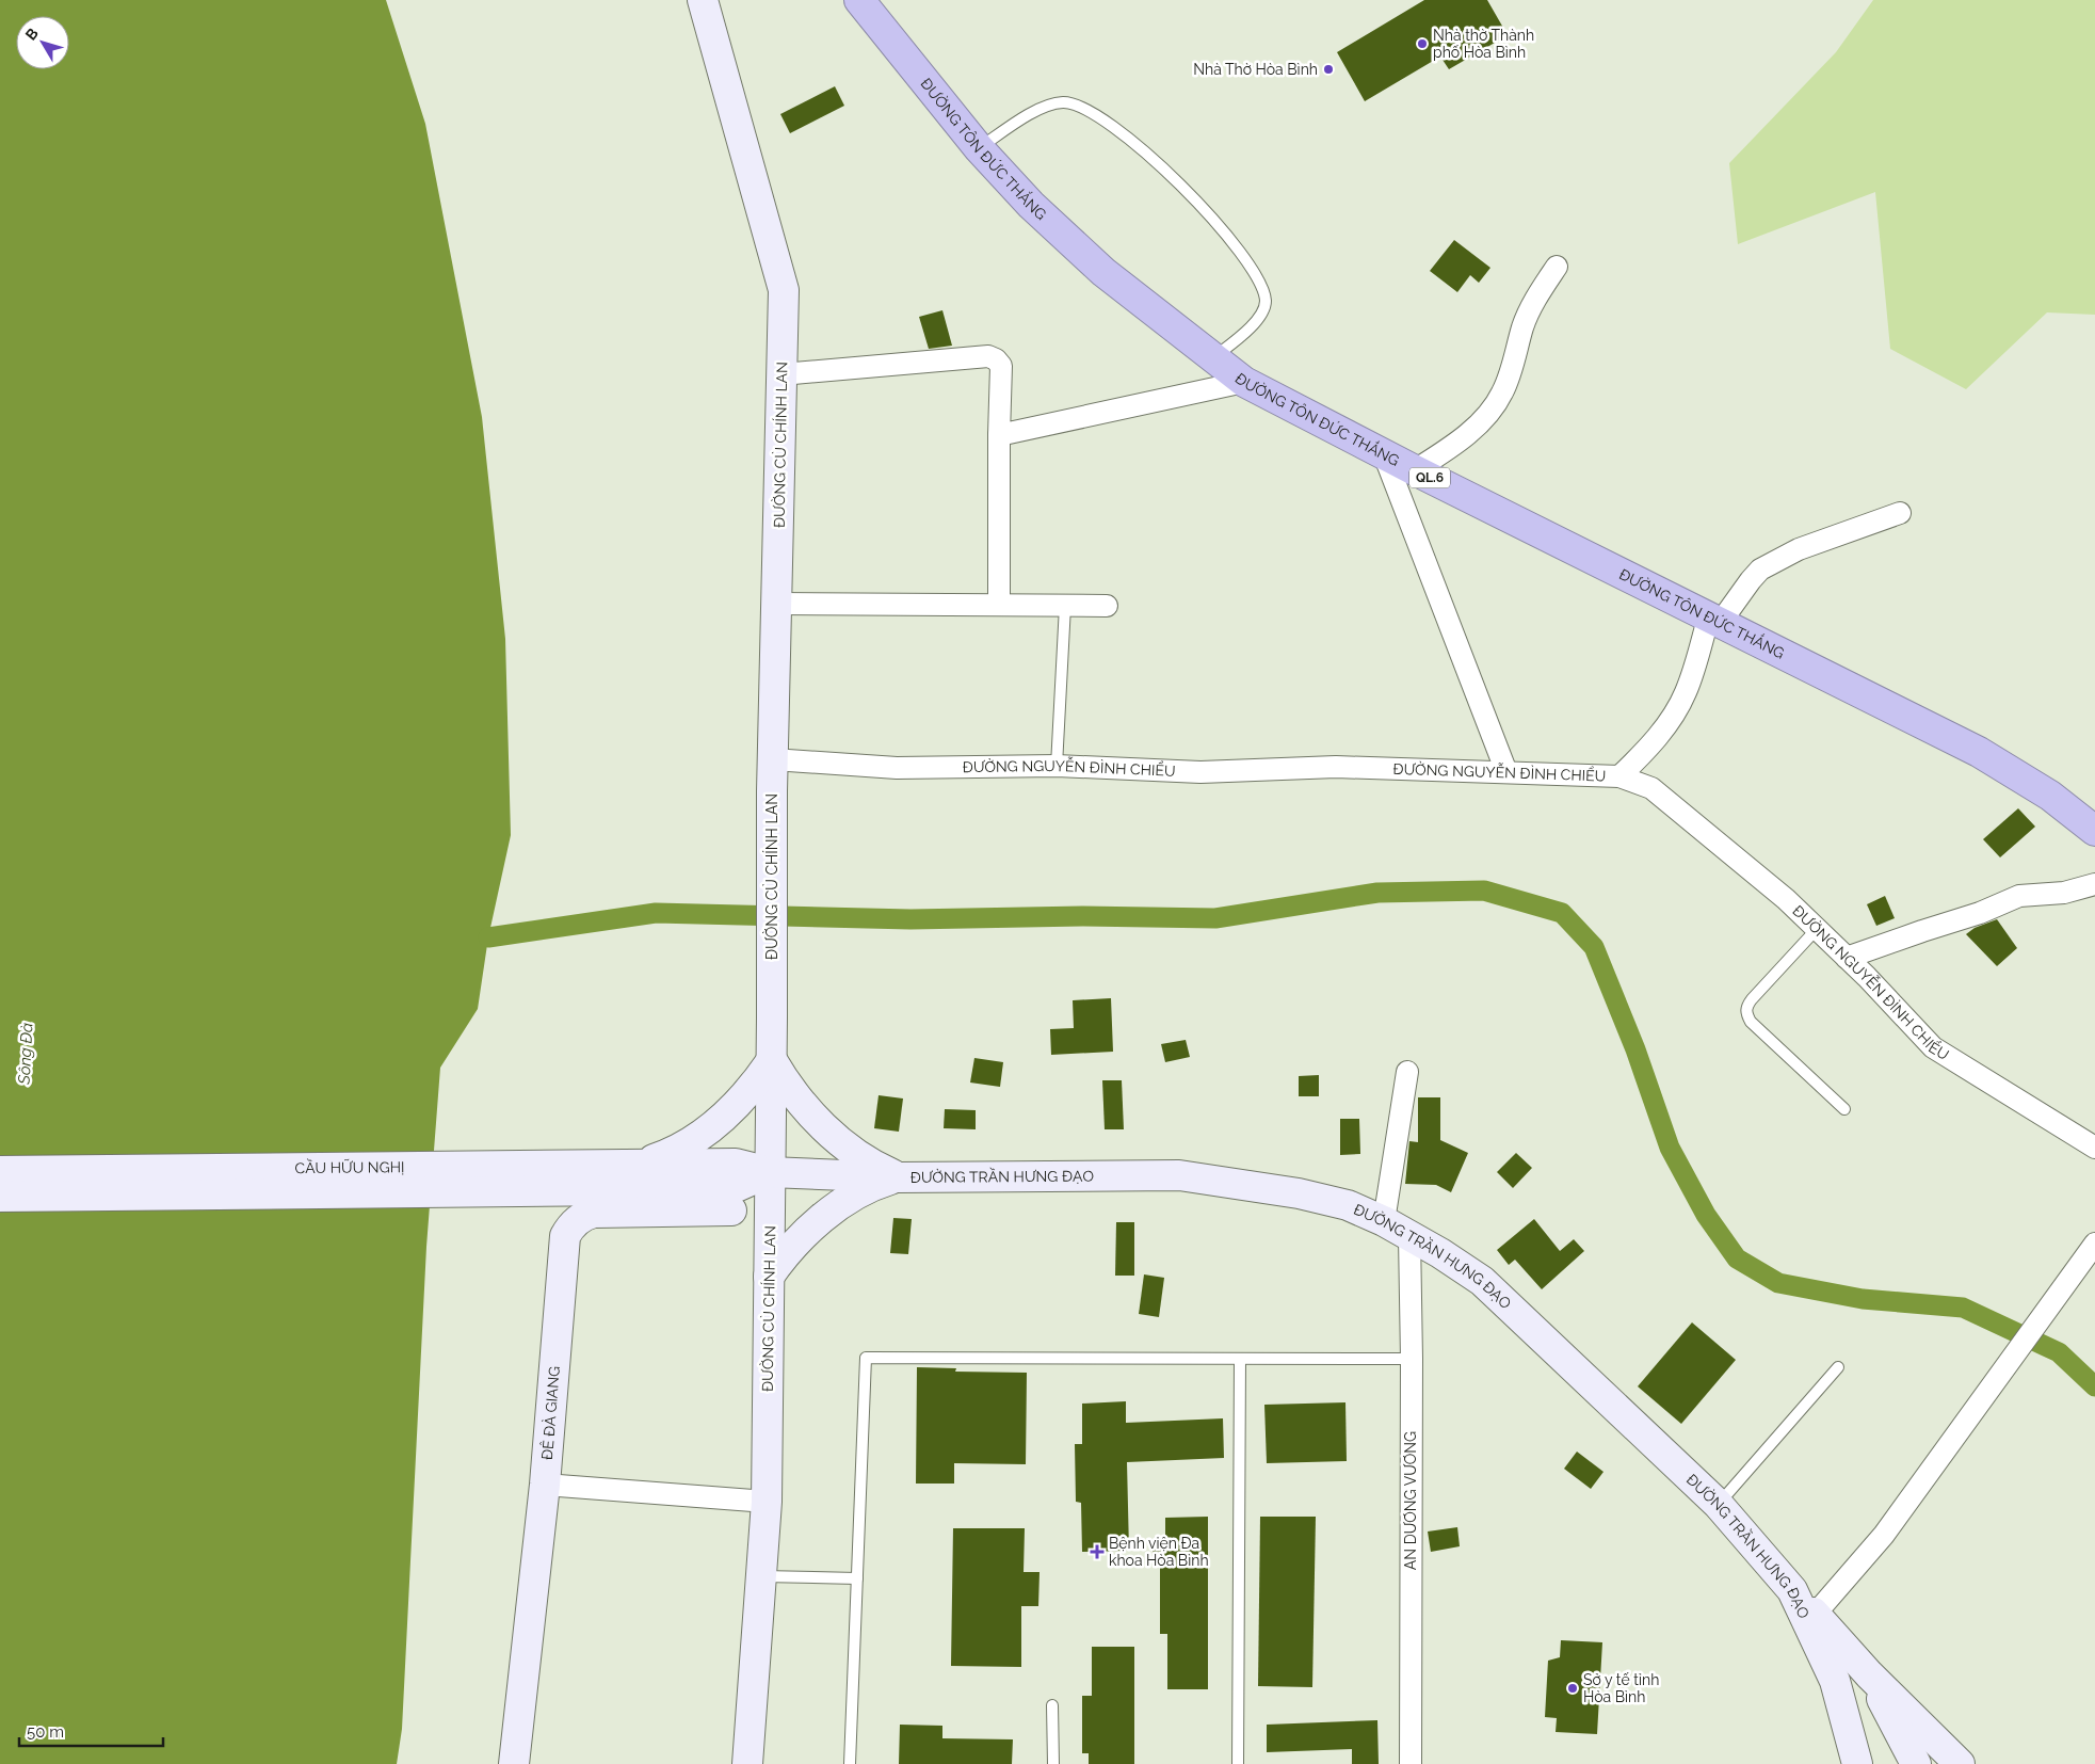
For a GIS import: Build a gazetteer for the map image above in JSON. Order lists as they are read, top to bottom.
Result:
{
  "streets": {
    "highway": ["ĐƯỜNG TÔN ĐỨC THẮNG", "QL.6"],
    "main road": [
      "ĐƯỜNG CÙ CHÍNH LAN",
      "CẦU HỮU NGHỊ",
      "ĐƯỜNG TRẦN HƯNG ĐẠO",
      "ĐÊ ĐÀ GIANG"
    ],
    "street": ["ĐƯỜNG NGUYỄN ĐÌNH CHIỂU", "AN DƯƠNG VƯƠNG"]
  },
  "crossings": [
    ["ĐƯỜNG CÙ CHÍNH LAN", "ĐƯỜNG NGUYỄN ĐÌNH CHIỂU"],
    ["ĐƯỜNG CÙ CHÍNH LAN", "ĐƯỜNG TRẦN HƯNG ĐẠO"],
    ["ĐƯỜNG TRẦN HƯNG ĐẠO", "AN DƯƠNG VƯƠNG"]
  ],
  "water": ["Sông Đà"],
  "places": {
    "other": ["Nhà thờ Thành phố Hòa Bình", "Nhà Thờ Hòa Bình", "Sở y tế tỉnh Hòa Bình"],
    "health": ["Bệnh viện Đa khoa Hòa Bình"]
  },
  "scale_bar": "50 m",
  "north": "top left"
}
